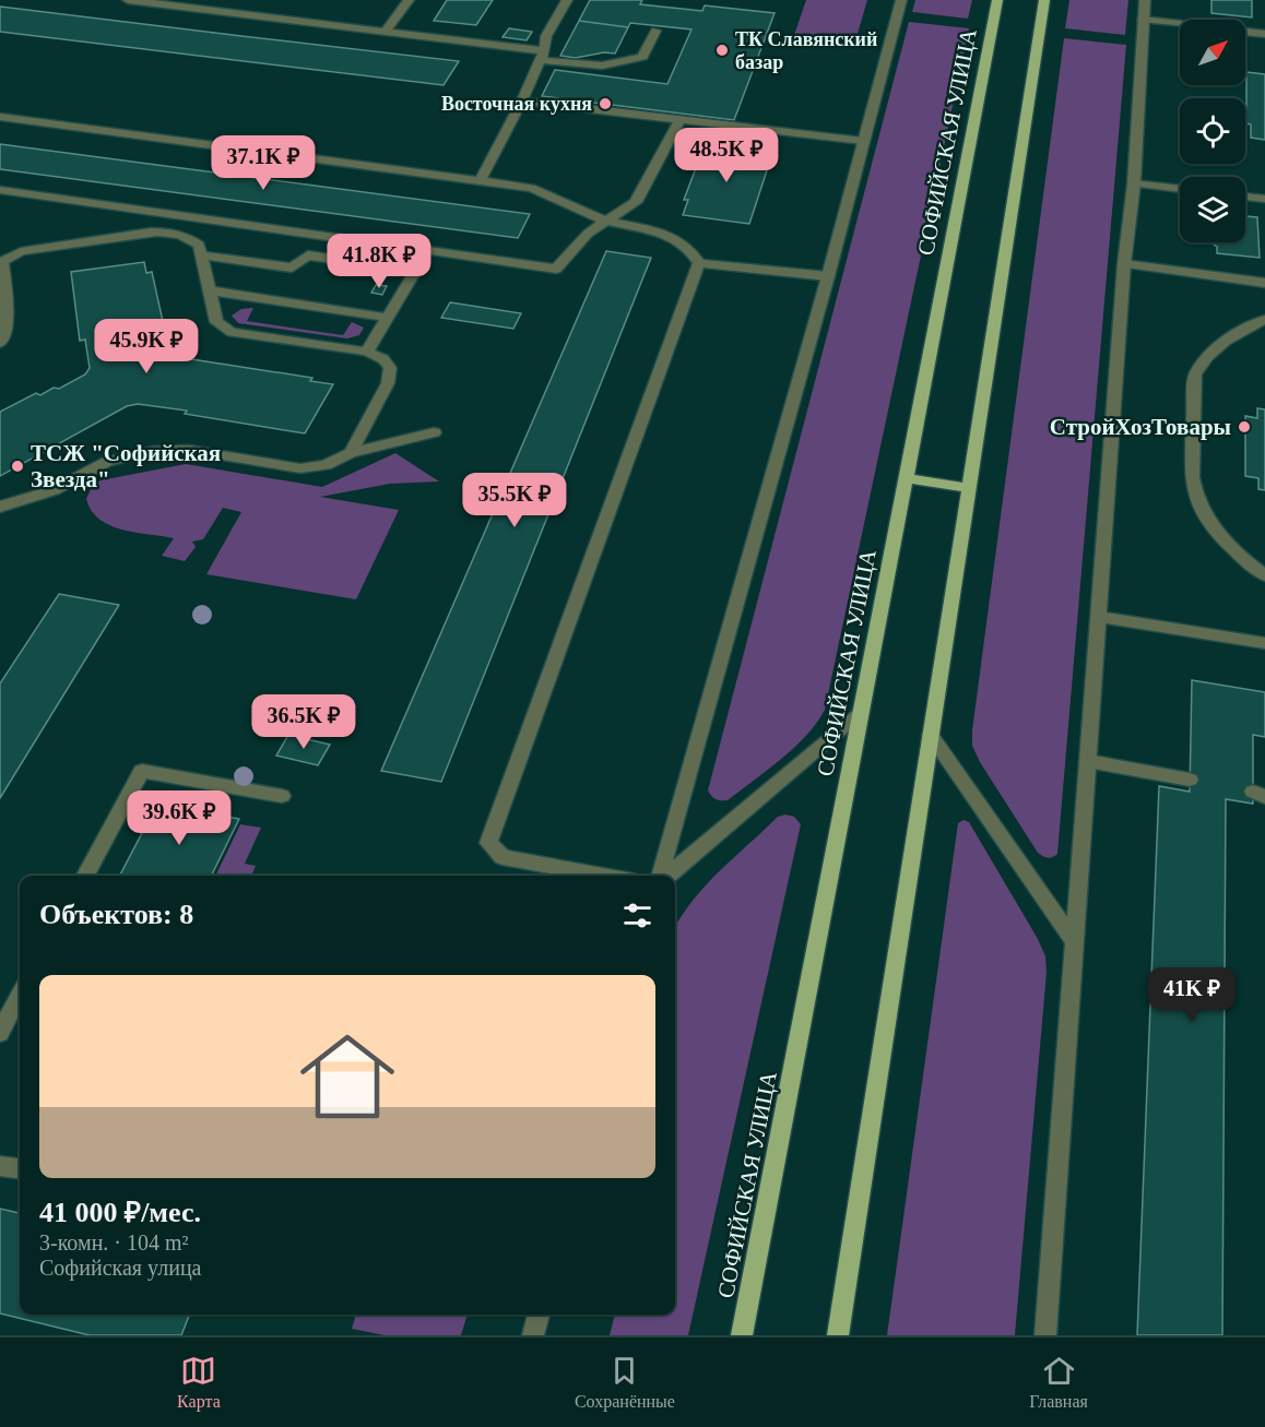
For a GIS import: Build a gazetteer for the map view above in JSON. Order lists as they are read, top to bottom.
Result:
{
  "streets": {
    "main road": ["СОФИЙСКАЯ УЛИЦА"]
  },
  "places": [
    "ТК Славянский базар",
    "Восточная кухня",
    "СтройХозТовары",
    "ТСЖ \"Софийская Звезда\""
  ],
  "north": "top right",
  "page": {
    "price": [
      "48.5K ₽",
      "37.1K ₽",
      "41.8K ₽",
      "45.9K ₽",
      "35.5K ₽",
      "36.5K ₽",
      "39.6K ₽",
      "41K ₽"
    ],
    "heading": "Объектов: 8",
    "list": [
      {
        "name": "41 000 ₽/мес.",
        "note": "3-комн. · 104 m² · Софийская улица"
      }
    ],
    "tabs": ["Карта", "Сохранённые", "Главная"]
  }
}
